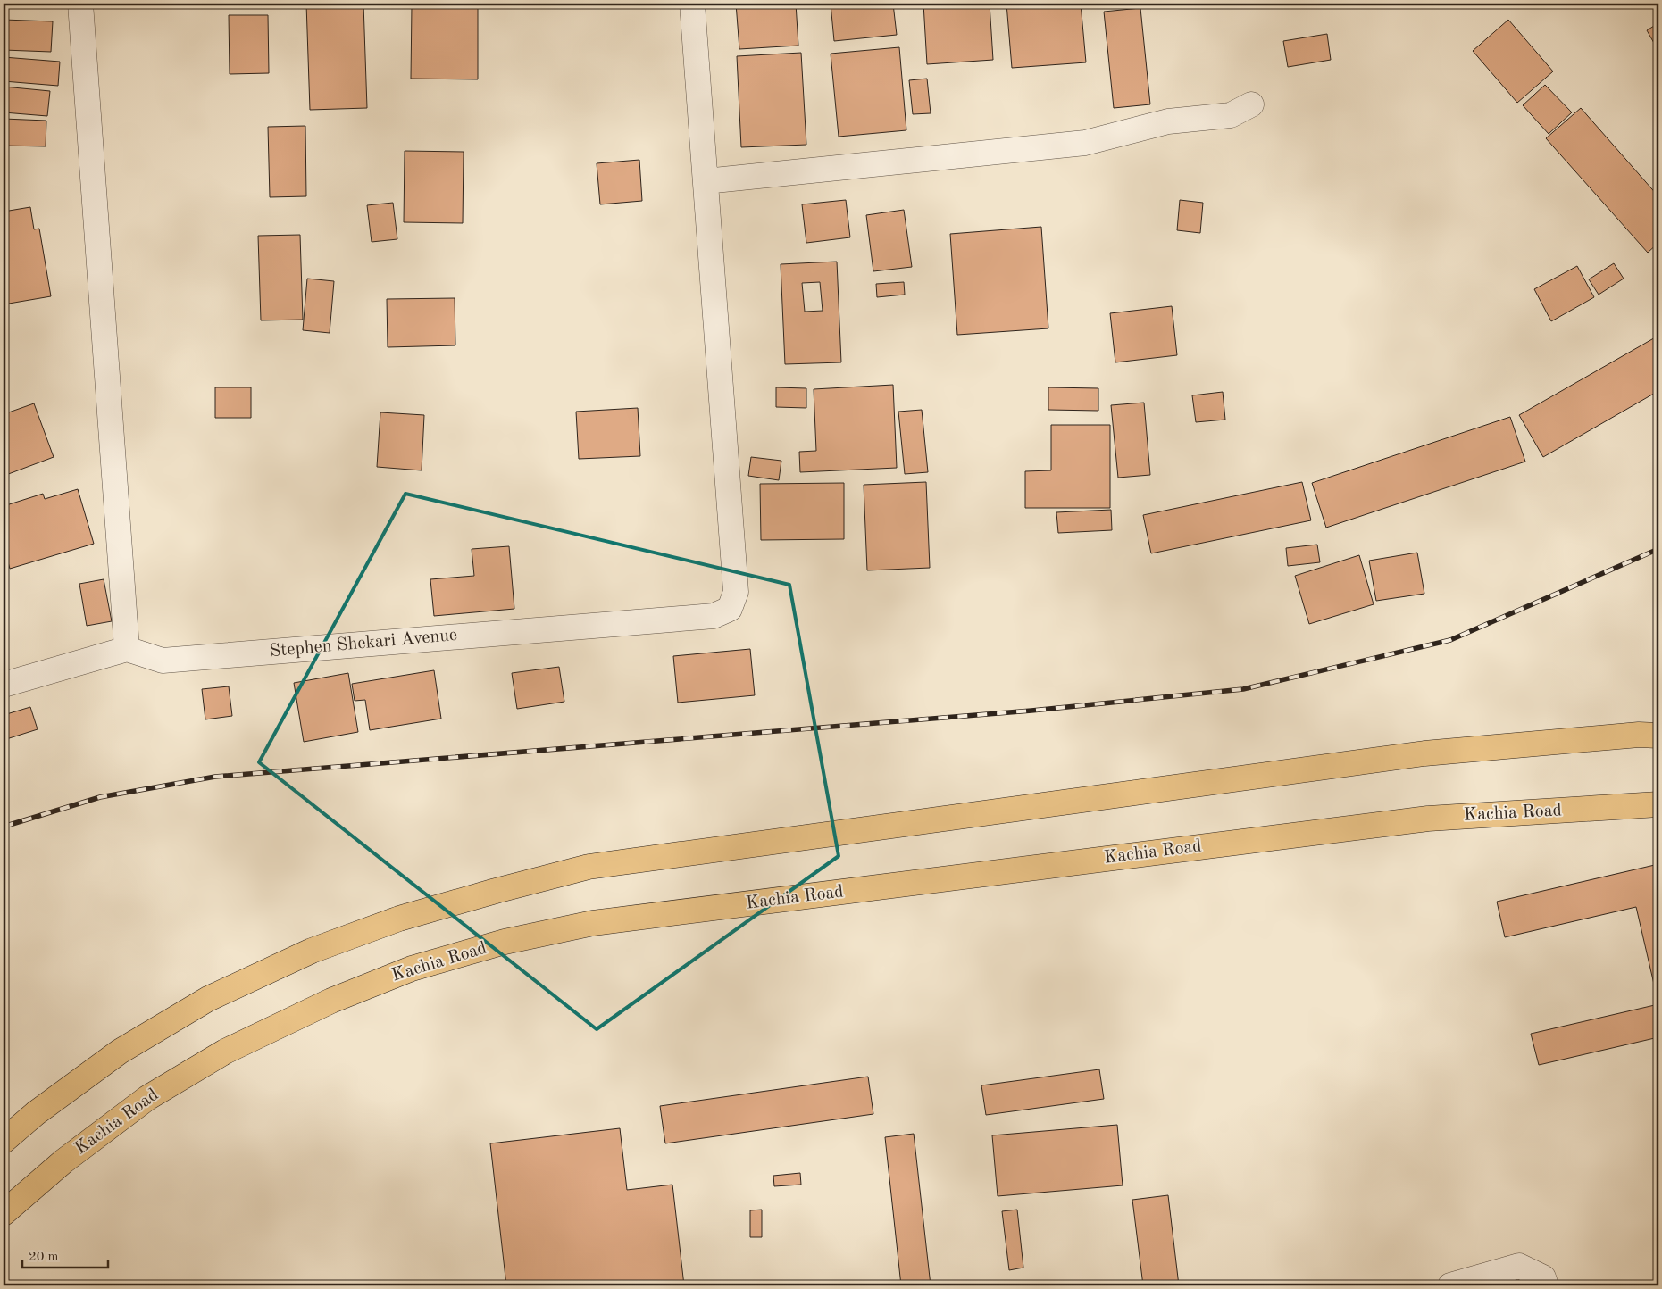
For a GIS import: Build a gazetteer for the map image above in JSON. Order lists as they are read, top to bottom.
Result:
{
  "streets": {
    "main road": ["Kachia Road"],
    "street": ["Stephen Shekari Avenue"]
  },
  "scale_bar": "20 m"
}
